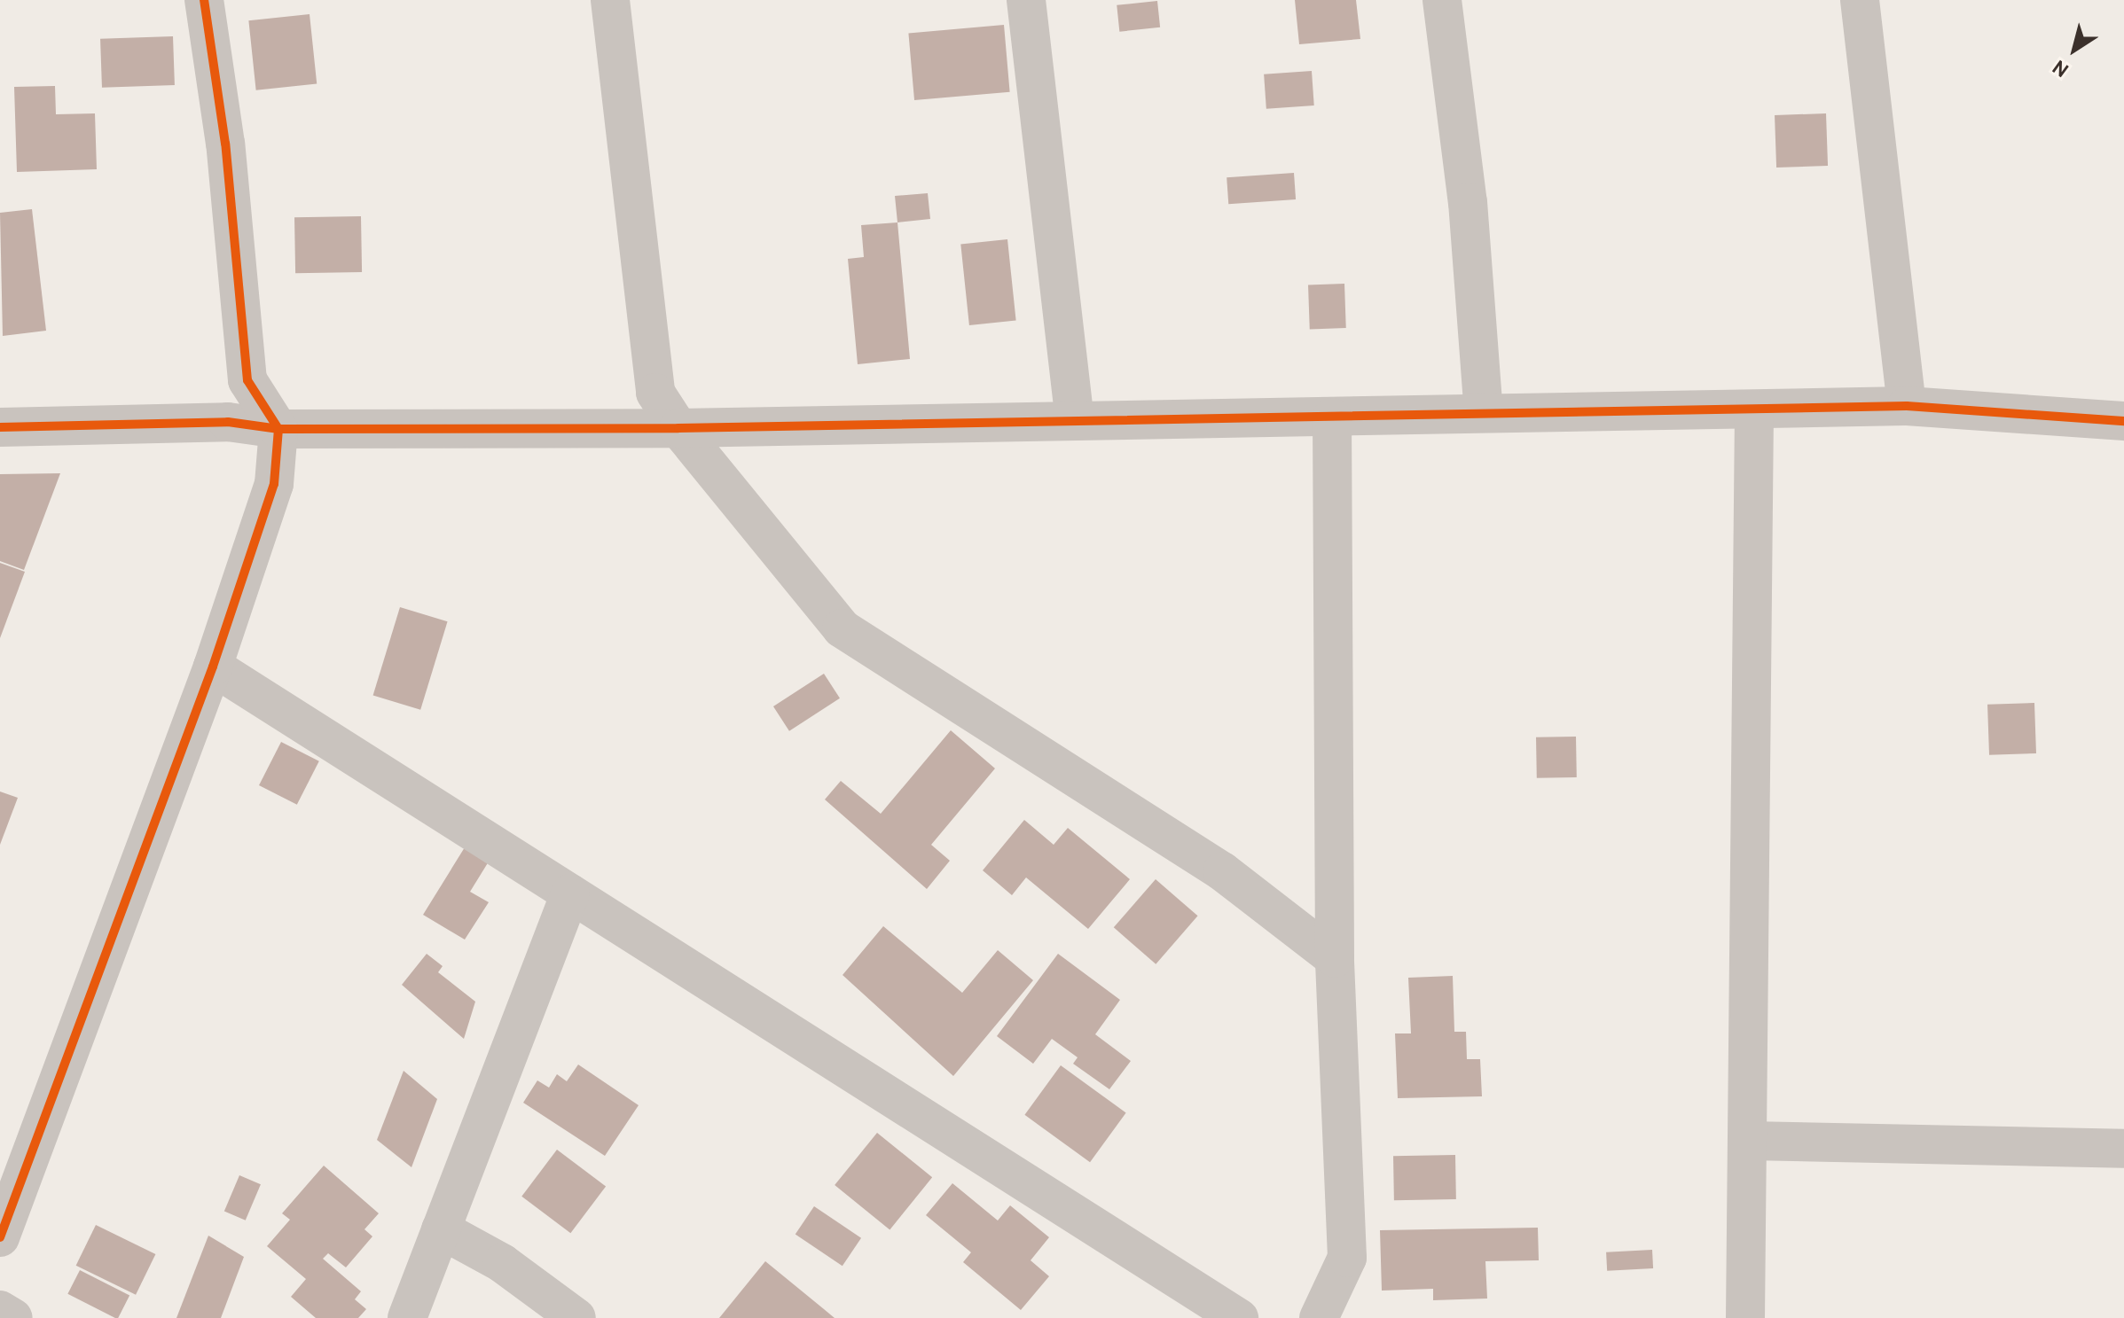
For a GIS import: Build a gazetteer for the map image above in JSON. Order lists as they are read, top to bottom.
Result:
{
  "north": "bottom left"
}
